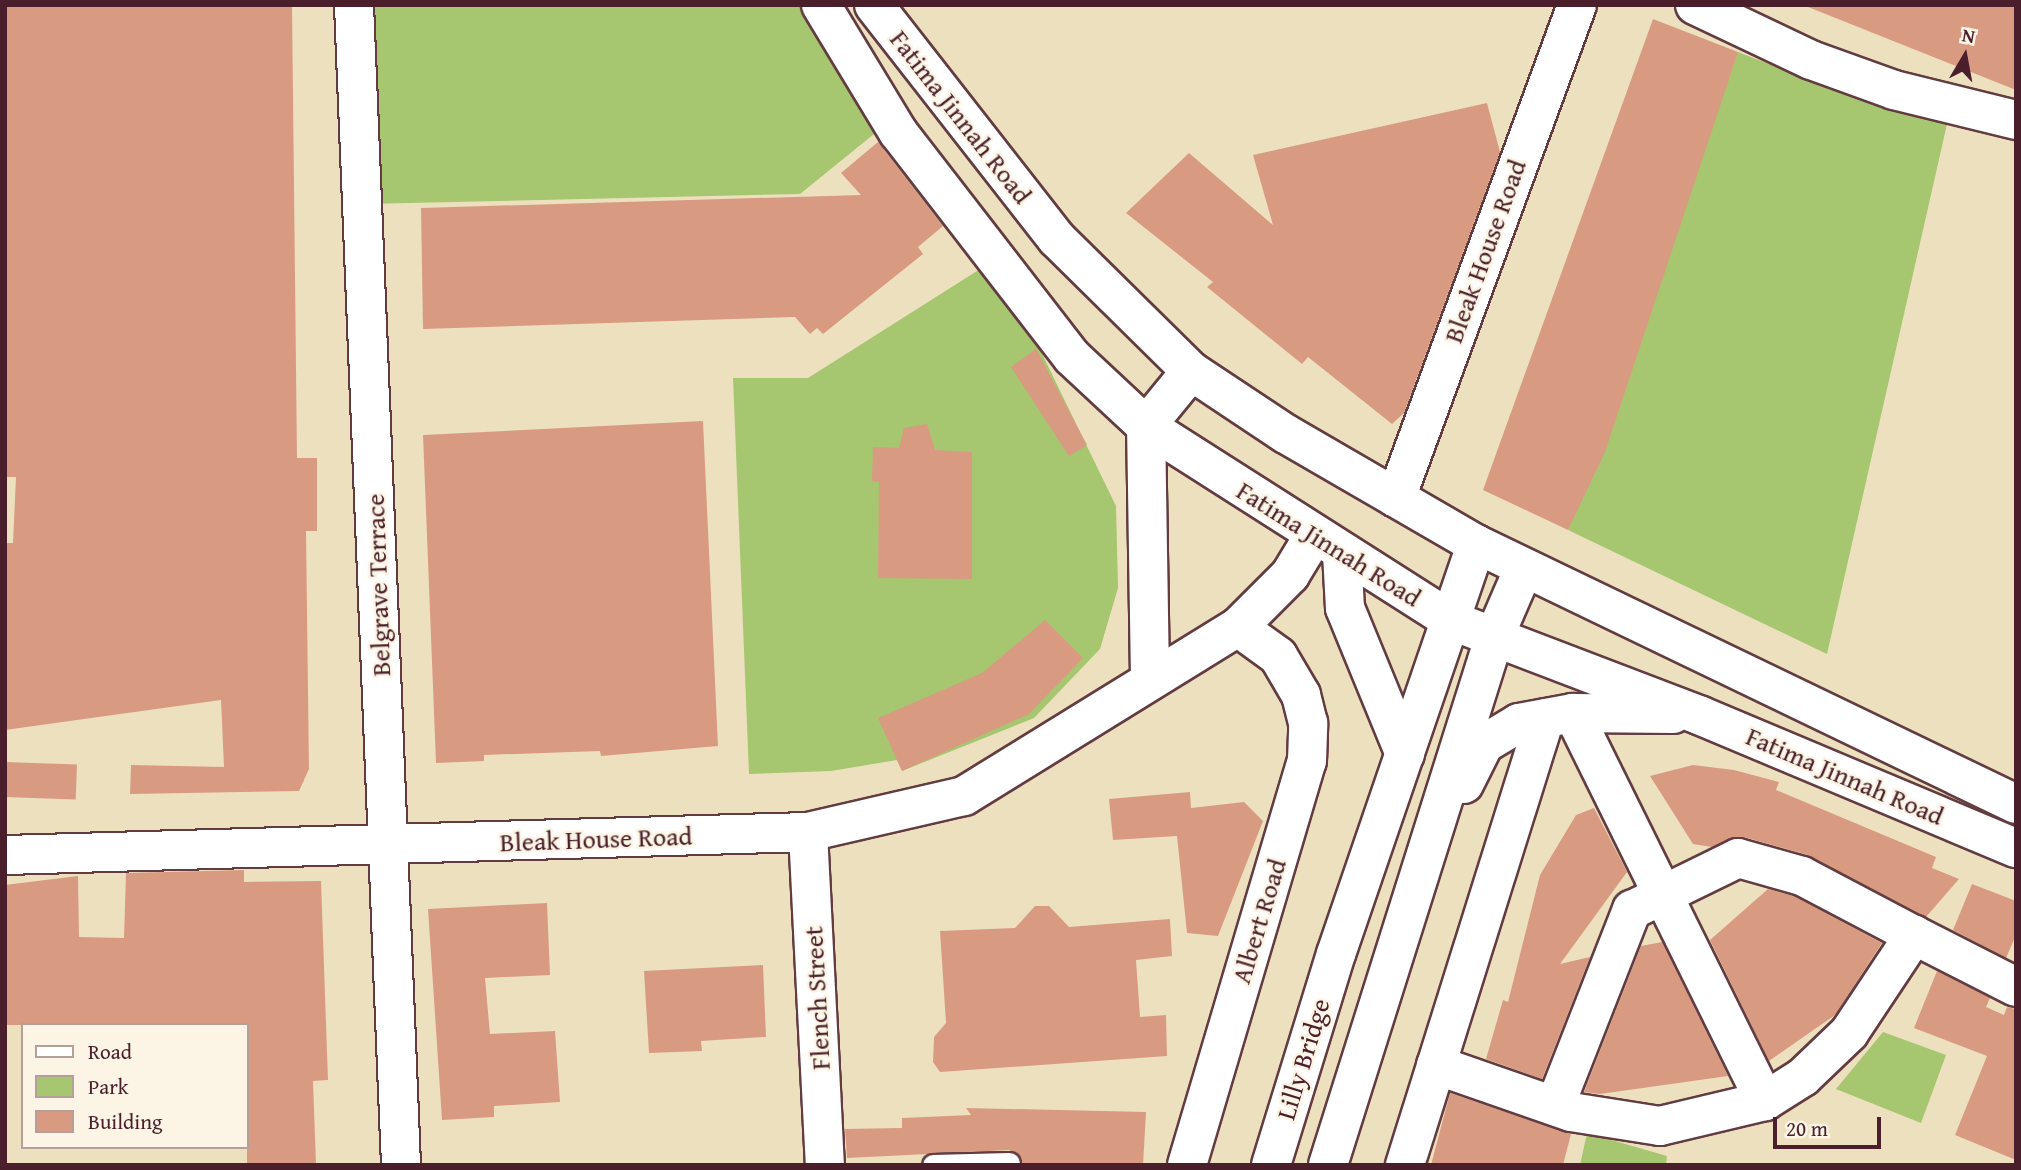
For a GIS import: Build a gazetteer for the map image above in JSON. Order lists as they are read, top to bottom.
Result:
{
  "streets": {
    "street": [
      "Fatima Jinnah Road",
      "Bleak House Road",
      "Belgrave Terrace",
      "Albert Road",
      "Flench Street",
      "Lilly Bridge"
    ]
  },
  "crossings": [
    ["Fatima Jinnah Road", "Bleak House Road"],
    ["Fatima Jinnah Road", "Lilly Bridge"],
    ["Bleak House Road", "Belgrave Terrace"],
    ["Bleak House Road", "Albert Road"],
    ["Bleak House Road", "Flench Street"]
  ],
  "legend": ["Road", "Park", "Building"],
  "scale_bar": "20 m",
  "north": "top"
}
